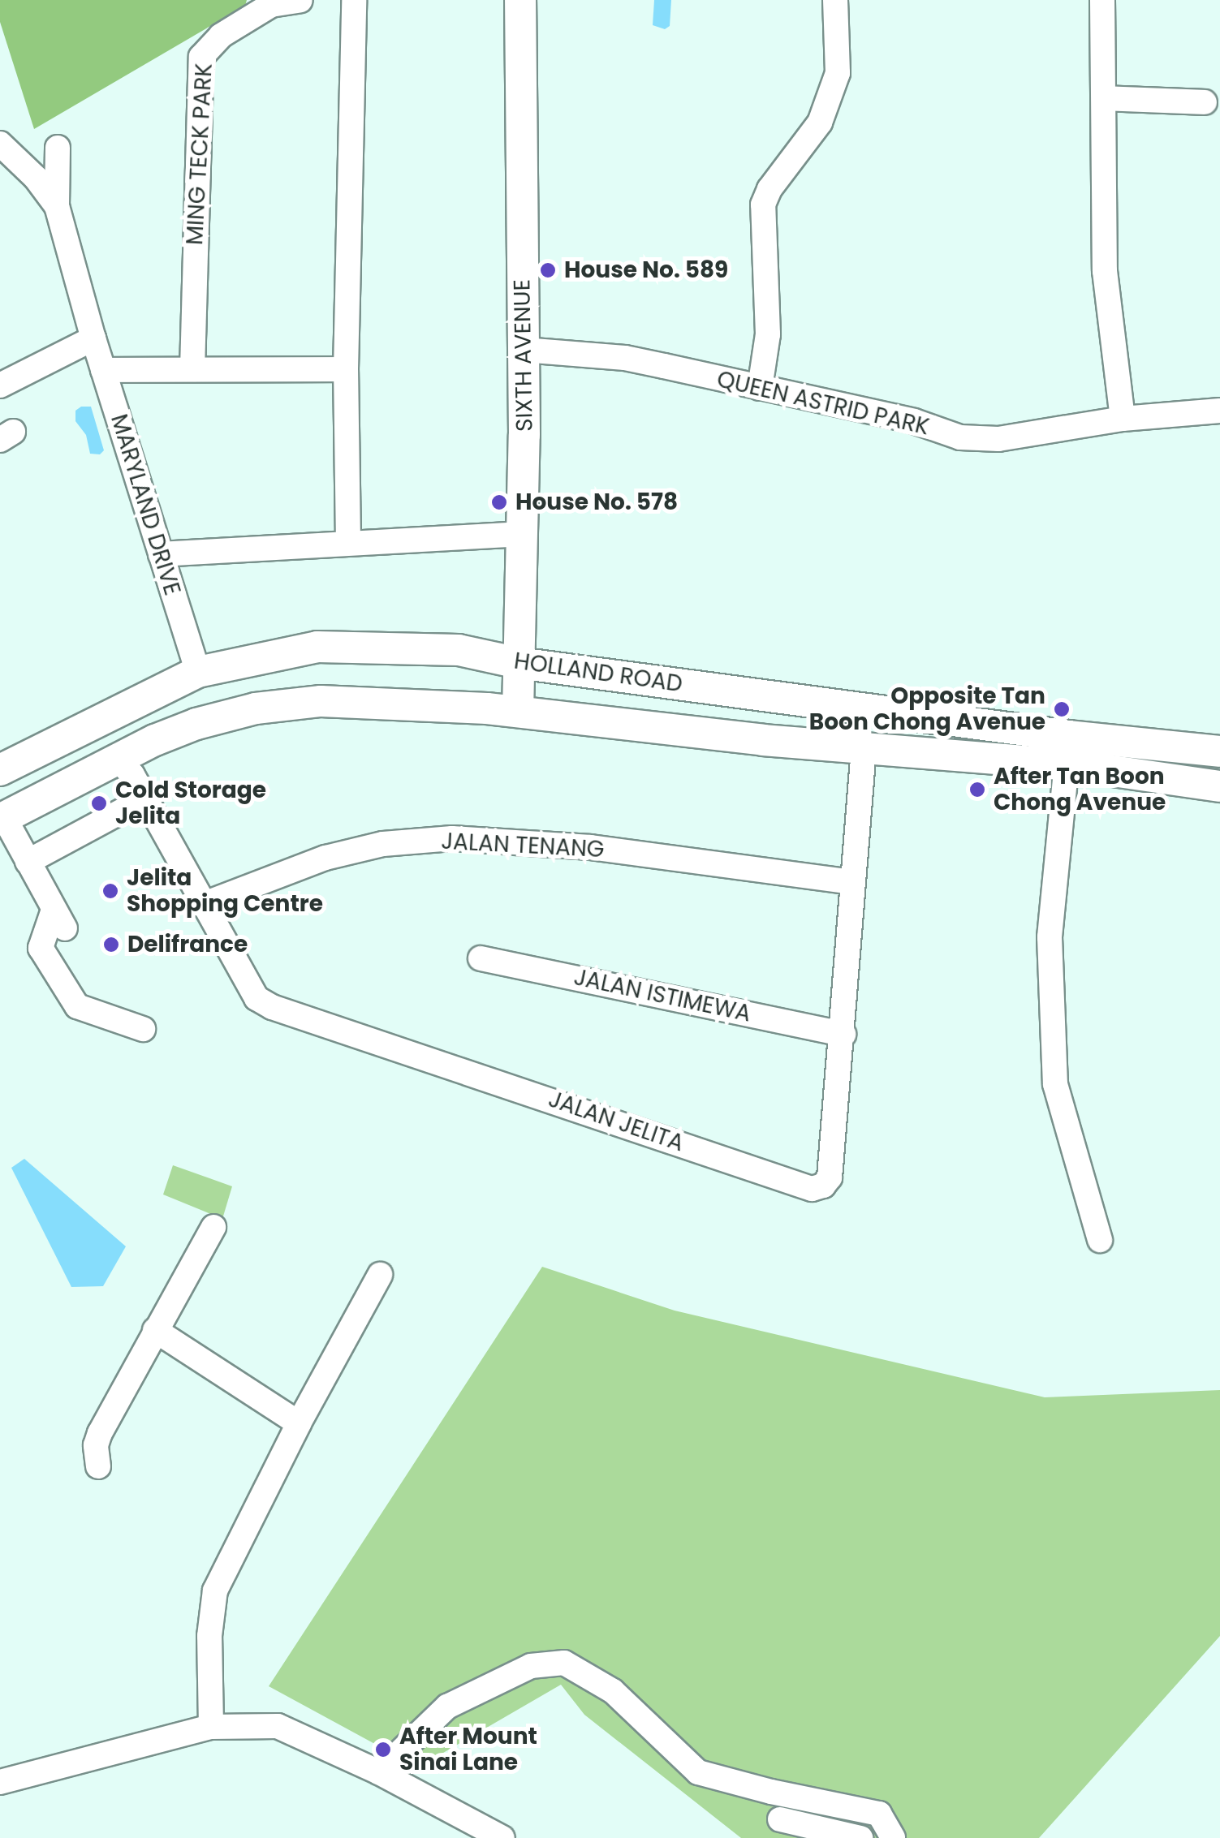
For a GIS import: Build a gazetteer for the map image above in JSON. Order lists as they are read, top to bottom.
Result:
{
  "streets": {
    "main road": ["SIXTH AVENUE", "HOLLAND ROAD"],
    "street": [
      "MING TECK PARK",
      "QUEEN ASTRID PARK",
      "MARYLAND DRIVE",
      "JALAN TENANG",
      "JALAN ISTIMEWA",
      "JALAN JELITA"
    ]
  },
  "crossings": [
    ["SIXTH AVENUE", "QUEEN ASTRID PARK"],
    ["SIXTH AVENUE", "HOLLAND ROAD"],
    ["MARYLAND DRIVE", "HOLLAND ROAD"],
    ["HOLLAND ROAD", "JALAN JELITA"],
    ["JALAN TENANG", "JALAN JELITA"],
    ["JALAN ISTIMEWA", "JALAN JELITA"]
  ],
  "places": [
    "House No. 589",
    "House No. 578",
    "Opposite Tan Boon Chong Avenue",
    "After Tan Boon Chong Avenue",
    "Cold Storage Jelita",
    "Jelita Shopping Centre",
    "Delifrance",
    "After Mount Sinai Lane"
  ]
}
